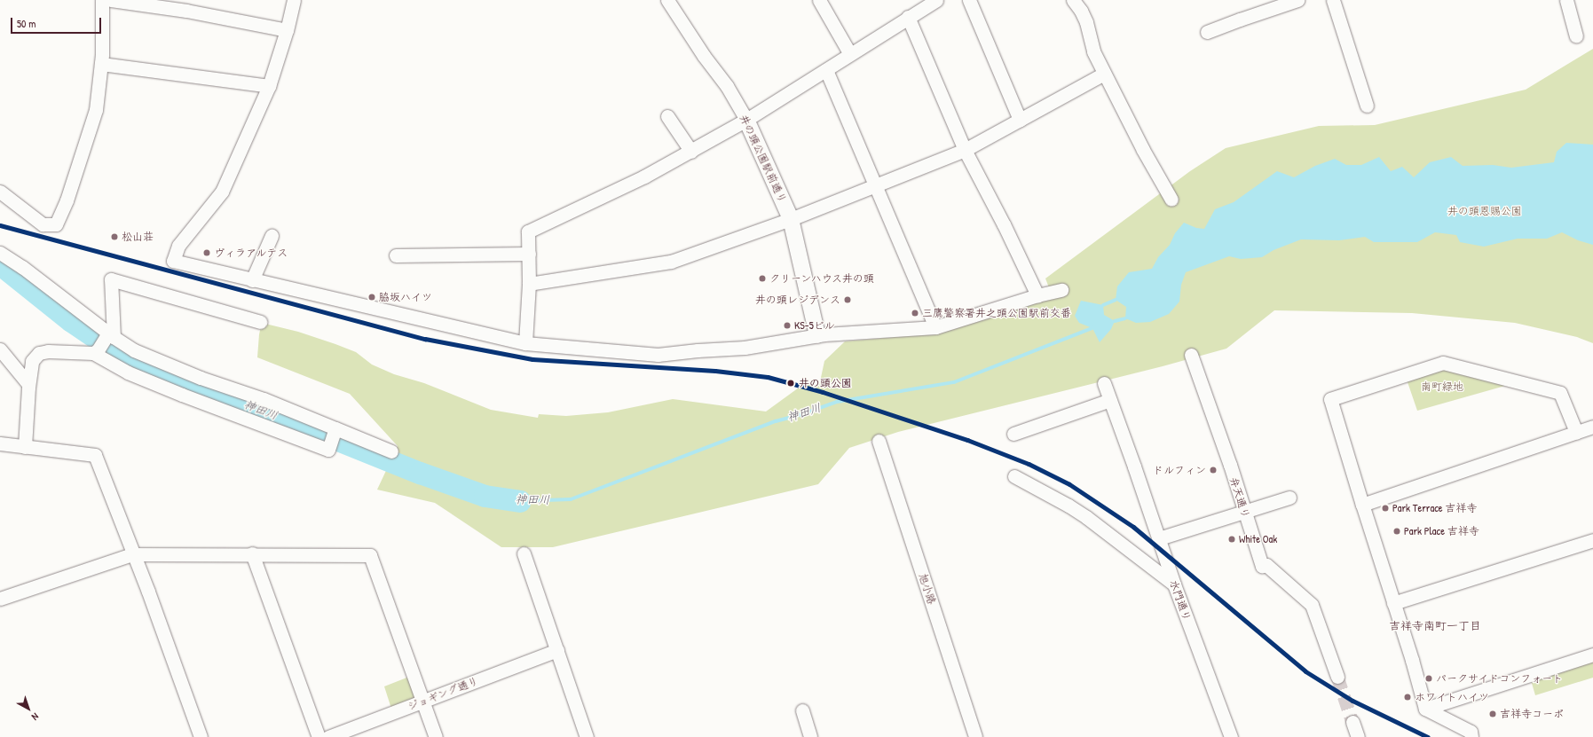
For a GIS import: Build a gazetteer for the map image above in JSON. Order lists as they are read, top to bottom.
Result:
{
  "streets": {
    "street": [
      "井の頭公園駅前通り",
      "弁天通り",
      "旭小路",
      "水門通り",
      "ジョギング通り"
    ]
  },
  "districts": ["吉祥寺南町一丁目"],
  "water": ["神田川"],
  "parks": ["井の頭恩賜公園", "南町緑地"],
  "places": [
    "松山荘",
    "ヴィラアルテス",
    "クリーンハウス井の頭",
    "脇坂ハイツ",
    "井の頭レジデンス",
    "三鷹警察署井之頭公園駅前交番",
    "KS-5ビル",
    "井の頭公園",
    "ドルフィン",
    "Park Terrace 吉祥寺",
    "Park Place 吉祥寺",
    "White Oak",
    "パークサイドコンフォート",
    "ホワイトハイツ",
    "吉祥寺コーポ"
  ],
  "scale_bar": "50 m",
  "north": "bottom right"
}
